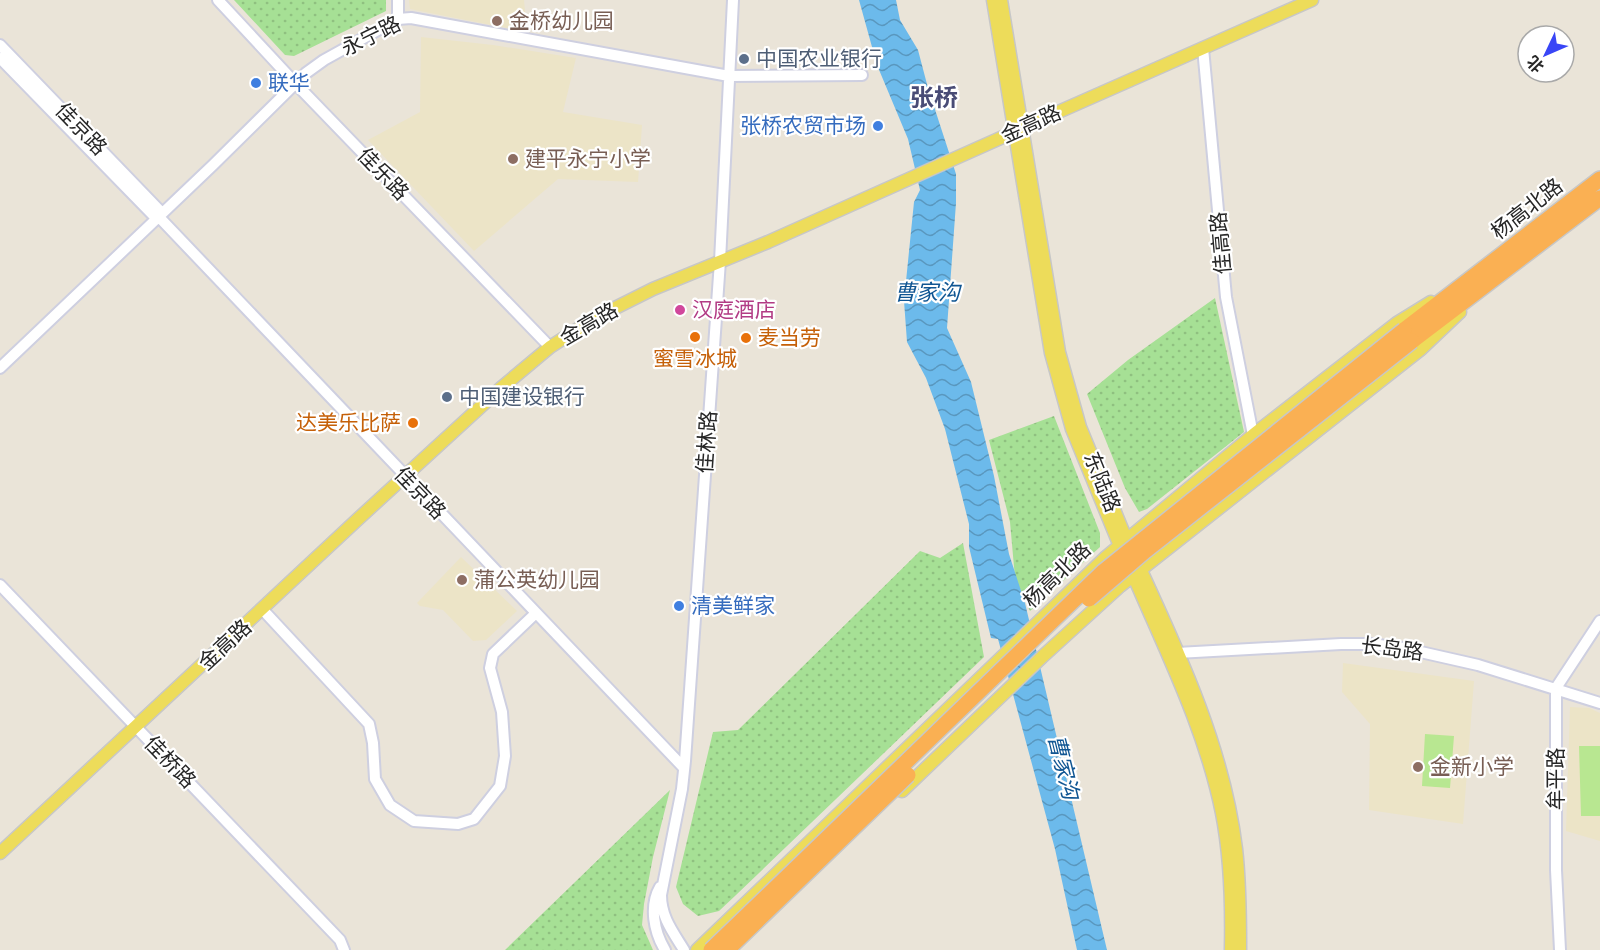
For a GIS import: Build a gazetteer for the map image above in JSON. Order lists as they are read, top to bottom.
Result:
{
  "streets": {
    "highway": ["杨高北路"],
    "main road": ["金高路", "东陆路"],
    "street": [
      "永宁路",
      "佳京路",
      "佳乐路",
      "佳高路",
      "佳林路",
      "长岛路",
      "佳桥路",
      "牟平路"
    ]
  },
  "crossings": [
    ["永宁路", "佳京路"],
    ["永宁路", "佳乐路"],
    ["永宁路", "佳林路"],
    ["金高路", "佳京路"],
    ["金高路", "佳乐路"],
    ["金高路", "佳高路"],
    ["金高路", "佳林路"],
    ["金高路", "东陆路"],
    ["金高路", "佳桥路"],
    ["佳京路", "佳林路"],
    ["杨高北路", "佳高路"],
    ["杨高北路", "东陆路"],
    ["东陆路", "长岛路"],
    ["长岛路", "牟平路"]
  ],
  "districts": ["张桥"],
  "water": ["曹家沟"],
  "places": [
    "金桥幼儿园",
    "中国农业银行",
    "联华",
    "张桥农贸市场",
    "建平永宁小学",
    "汉庭酒店",
    "蜜雪冰城",
    "麦当劳",
    "中国建设银行",
    "达美乐比萨",
    "蒲公英幼儿园",
    "清美鲜家",
    "金新小学"
  ],
  "north": "bottom left"
}
